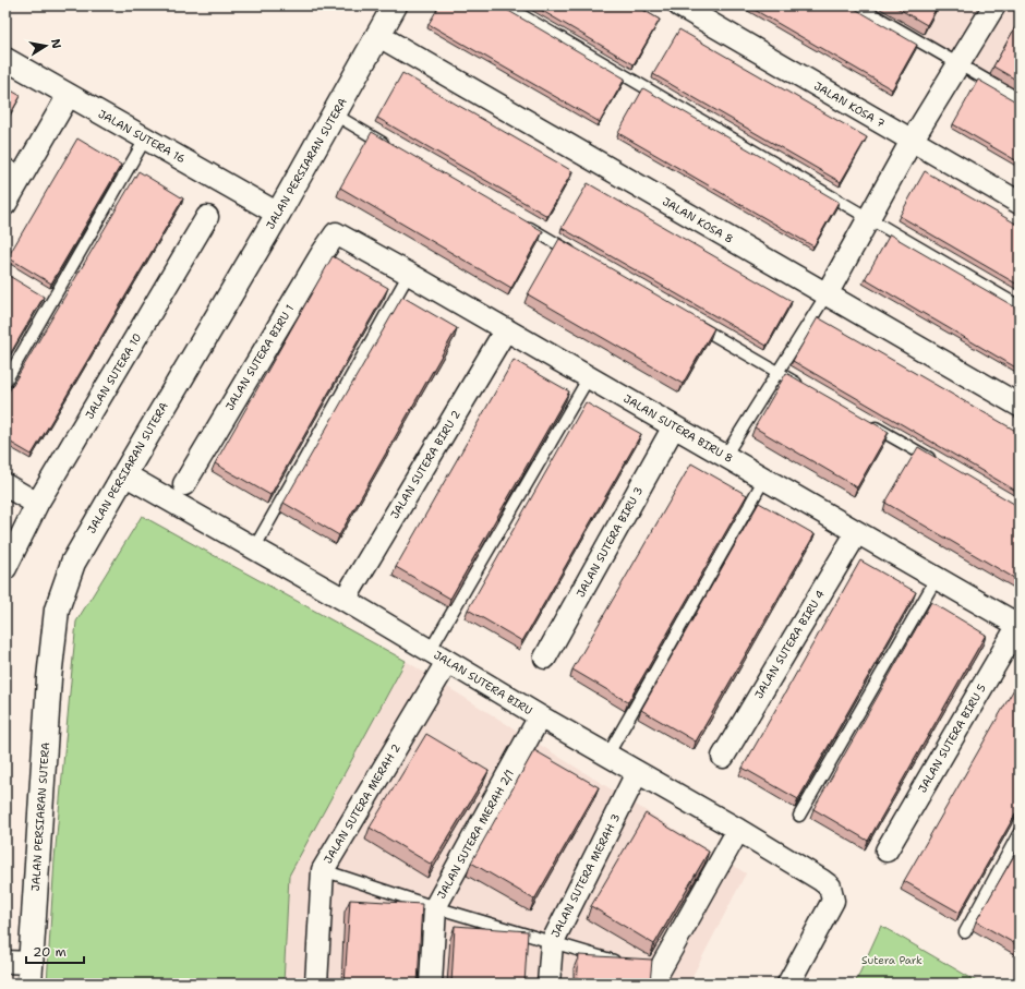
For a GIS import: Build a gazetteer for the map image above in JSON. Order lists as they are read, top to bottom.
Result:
{
  "streets": {
    "street": [
      "JALAN KOSA 7",
      "JALAN SUTERA 16",
      "JALAN PERSIARAN SUTERA",
      "JALAN KOSA 8",
      "JALAN SUTERA BIRU 1",
      "JALAN SUTERA 10",
      "JALAN SUTERA BIRU 8",
      "JALAN SUTERA BIRU 2",
      "JALAN SUTERA BIRU 3",
      "JALAN SUTERA BIRU 4",
      "JALAN SUTERA BIRU",
      "JALAN SUTERA BIRU 5",
      "JALAN SUTERA MERAH 2",
      "JALAN SUTERA MERAH 2/1",
      "JALAN SUTERA MERAH 3"
    ]
  },
  "crossings": [
    ["JALAN SUTERA 16", "JALAN PERSIARAN SUTERA"],
    ["JALAN PERSIARAN SUTERA", "JALAN KOSA 8"],
    ["JALAN PERSIARAN SUTERA", "JALAN SUTERA BIRU"],
    ["JALAN SUTERA BIRU 1", "JALAN SUTERA BIRU 8"],
    ["JALAN SUTERA BIRU 8", "JALAN SUTERA BIRU 2"],
    ["JALAN SUTERA BIRU 8", "JALAN SUTERA BIRU 3"],
    ["JALAN SUTERA BIRU 8", "JALAN SUTERA BIRU 4"],
    ["JALAN SUTERA BIRU 8", "JALAN SUTERA BIRU 5"],
    ["JALAN SUTERA BIRU 2", "JALAN SUTERA BIRU"],
    ["JALAN SUTERA BIRU", "JALAN SUTERA MERAH 2"],
    ["JALAN SUTERA BIRU", "JALAN SUTERA MERAH 2/1"],
    ["JALAN SUTERA BIRU", "JALAN SUTERA MERAH 3"]
  ],
  "parks": ["Sutera Park"],
  "scale_bar": "20 m",
  "north": "right"
}
